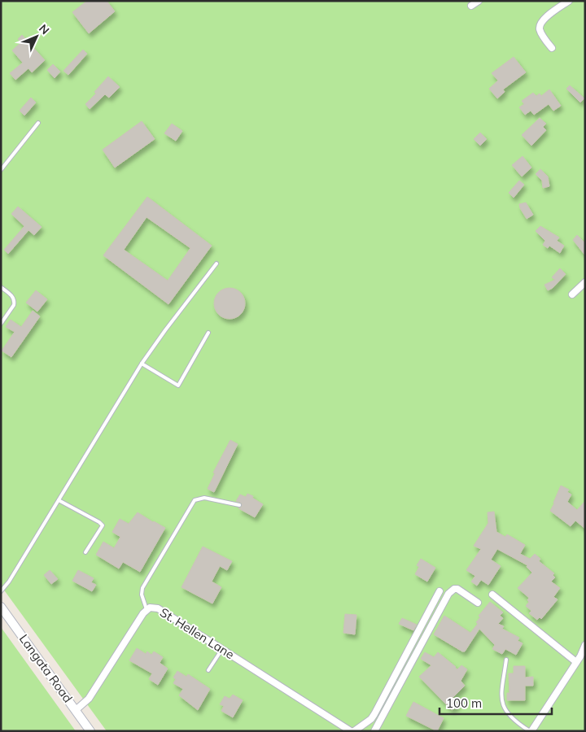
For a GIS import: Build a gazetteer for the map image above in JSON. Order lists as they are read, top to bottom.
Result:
{
  "streets": {
    "main road": ["Langata Road"],
    "street": ["St. Hellen Lane"]
  },
  "crossings": [
    ["St. Hellen Lane", "Langata Road"]
  ],
  "scale_bar": "100 m",
  "north": "top right"
}
